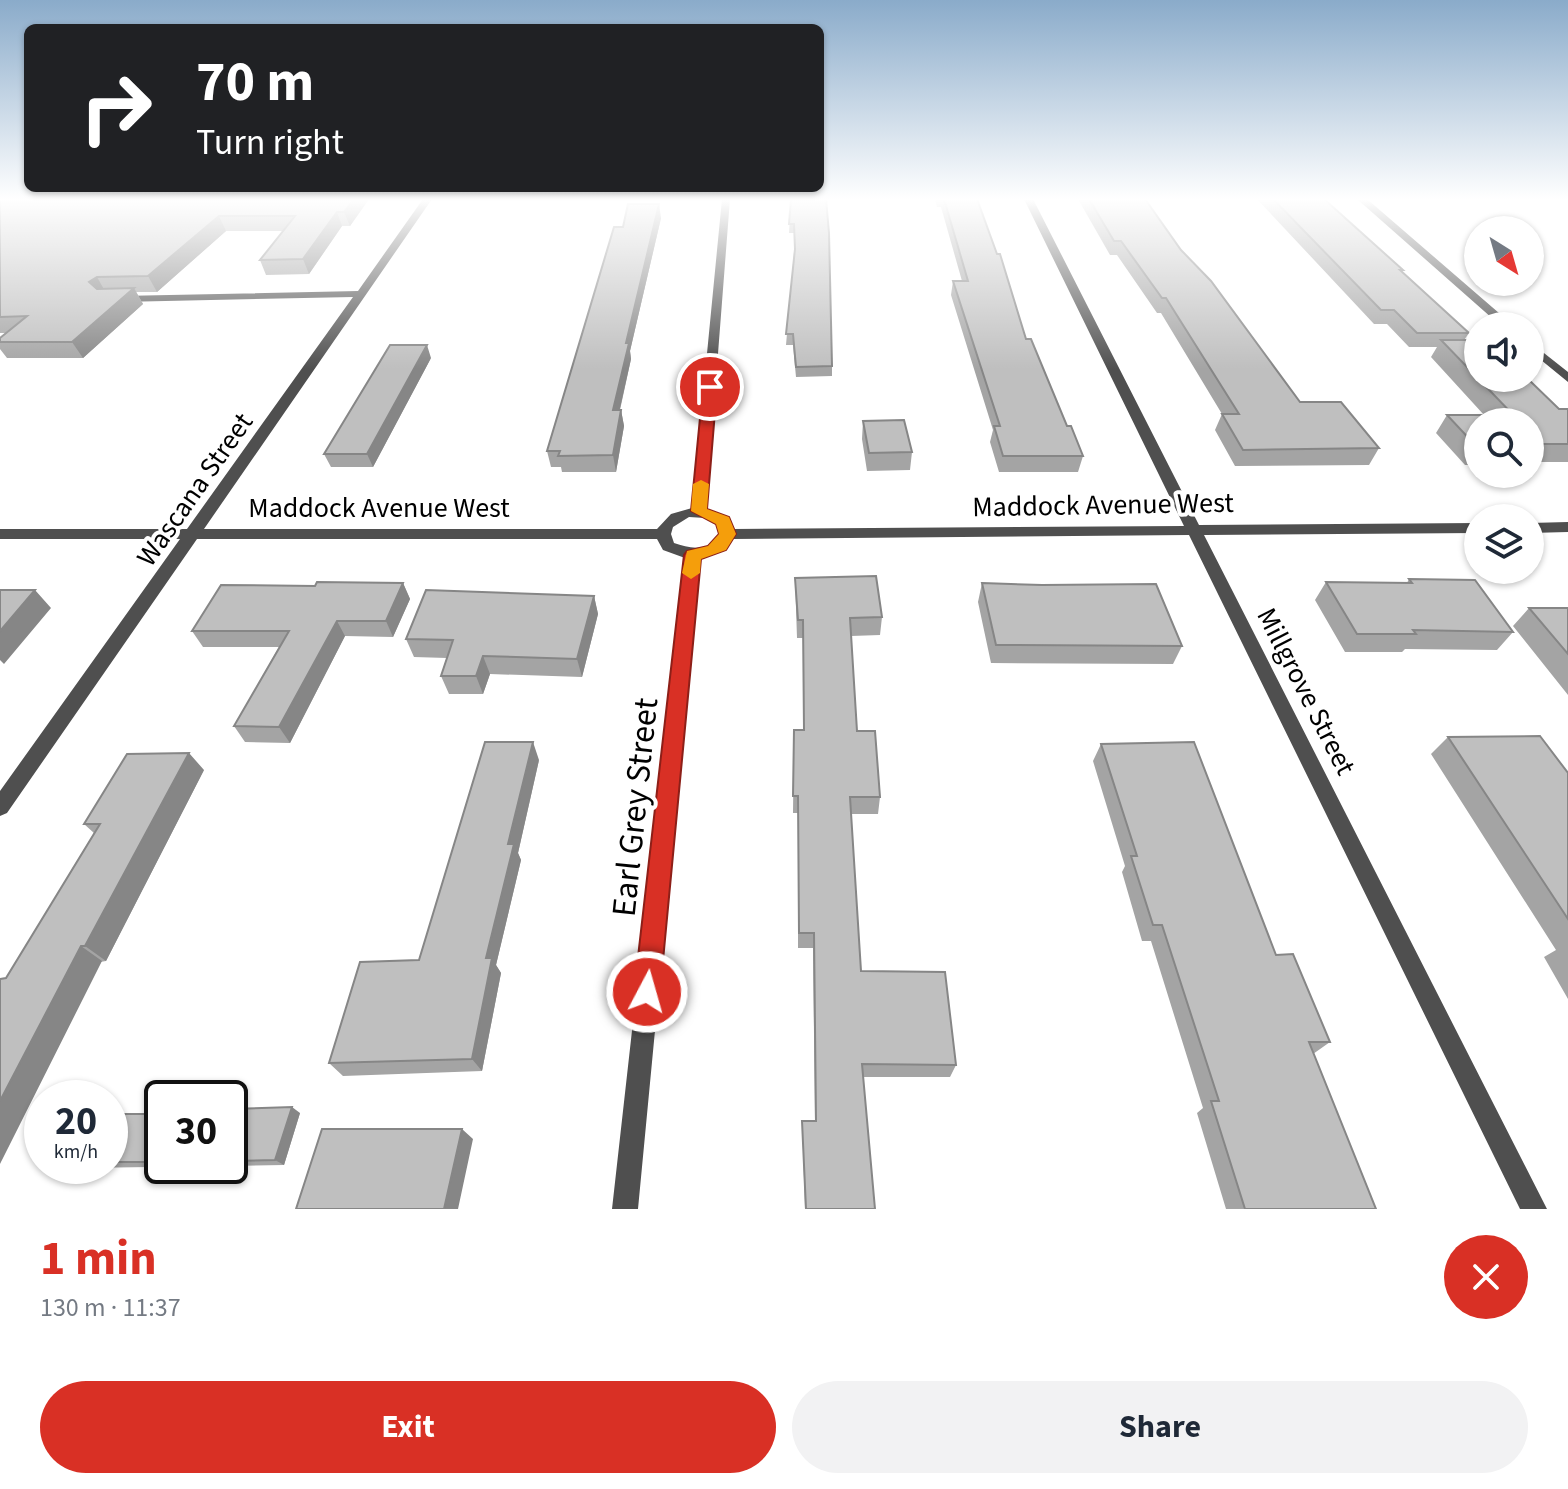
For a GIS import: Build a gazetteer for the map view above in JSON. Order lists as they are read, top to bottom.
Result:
{
  "streets": {
    "street": [
      "Wascana Street",
      "Maddock Avenue West",
      "Millgrove Street",
      "Earl Grey Street"
    ]
  },
  "crossings": [
    ["Wascana Street", "Maddock Avenue West"],
    ["Maddock Avenue West", "Millgrove Street"],
    ["Maddock Avenue West", "Earl Grey Street"]
  ],
  "north": "bottom right",
  "page": {
    "turn": ["70 m", "Turn right"],
    "speed": "20 km/h",
    "limit": "30",
    "heading": ["1 min", "130 m · 11:37"],
    "buttons": ["Exit", "Share"]
  }
}
